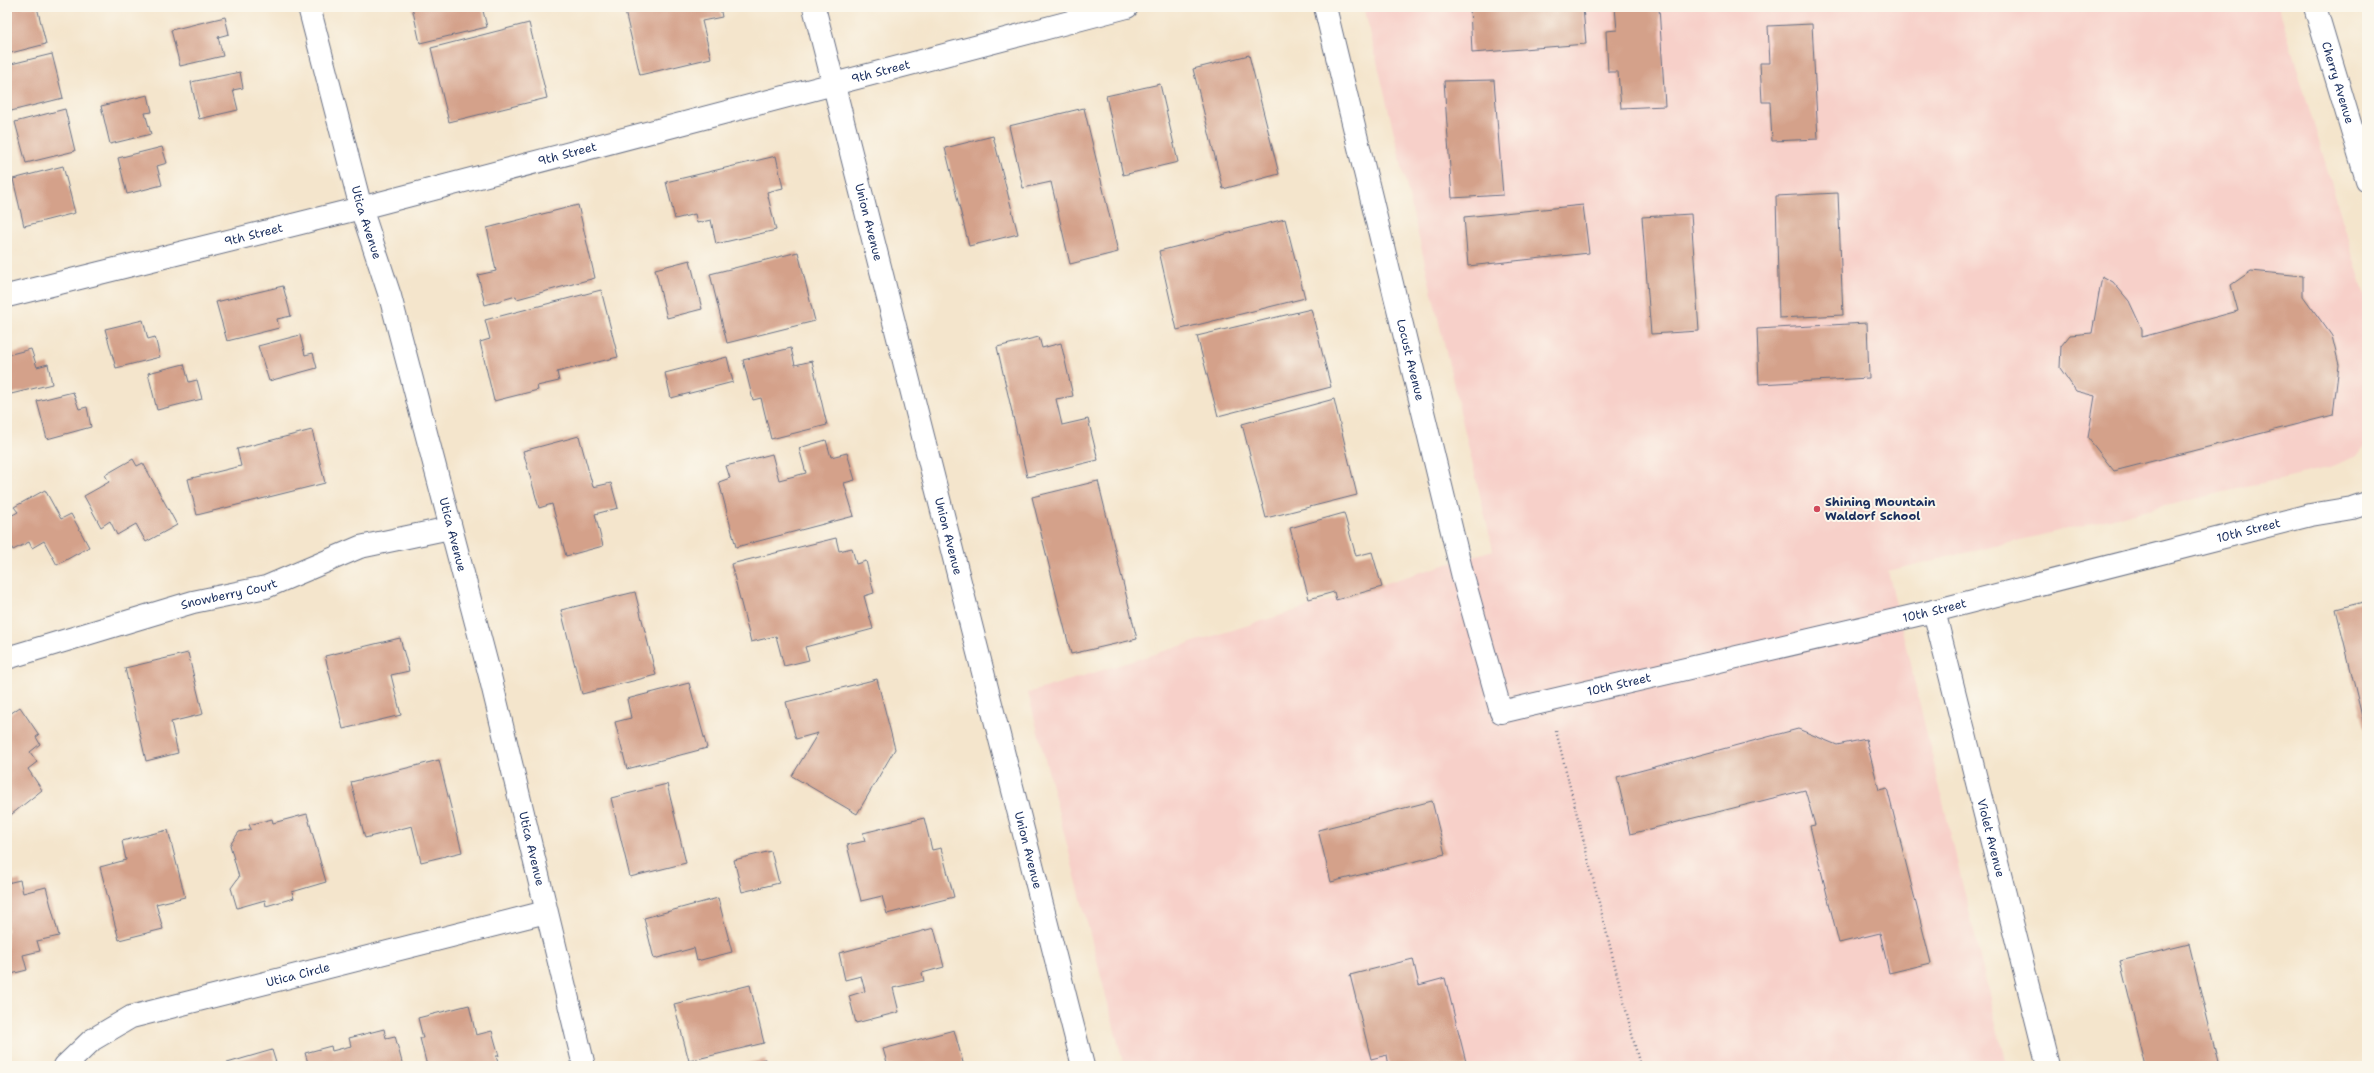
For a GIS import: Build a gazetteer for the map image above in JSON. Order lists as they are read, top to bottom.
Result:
{
  "streets": {
    "street": [
      "9th Street",
      "Cherry Avenue",
      "Union Avenue",
      "Utica Avenue",
      "Locust Avenue",
      "10th Street",
      "Snowberry Court",
      "Violet Avenue",
      "Utica Circle"
    ]
  },
  "crossings": [
    ["9th Street", "Union Avenue"],
    ["9th Street", "Utica Avenue"],
    ["Utica Avenue", "Snowberry Court"],
    ["Utica Avenue", "Utica Circle"],
    ["Locust Avenue", "10th Street"],
    ["10th Street", "Violet Avenue"]
  ],
  "places": ["Shining Mountain Waldorf School"]
}
